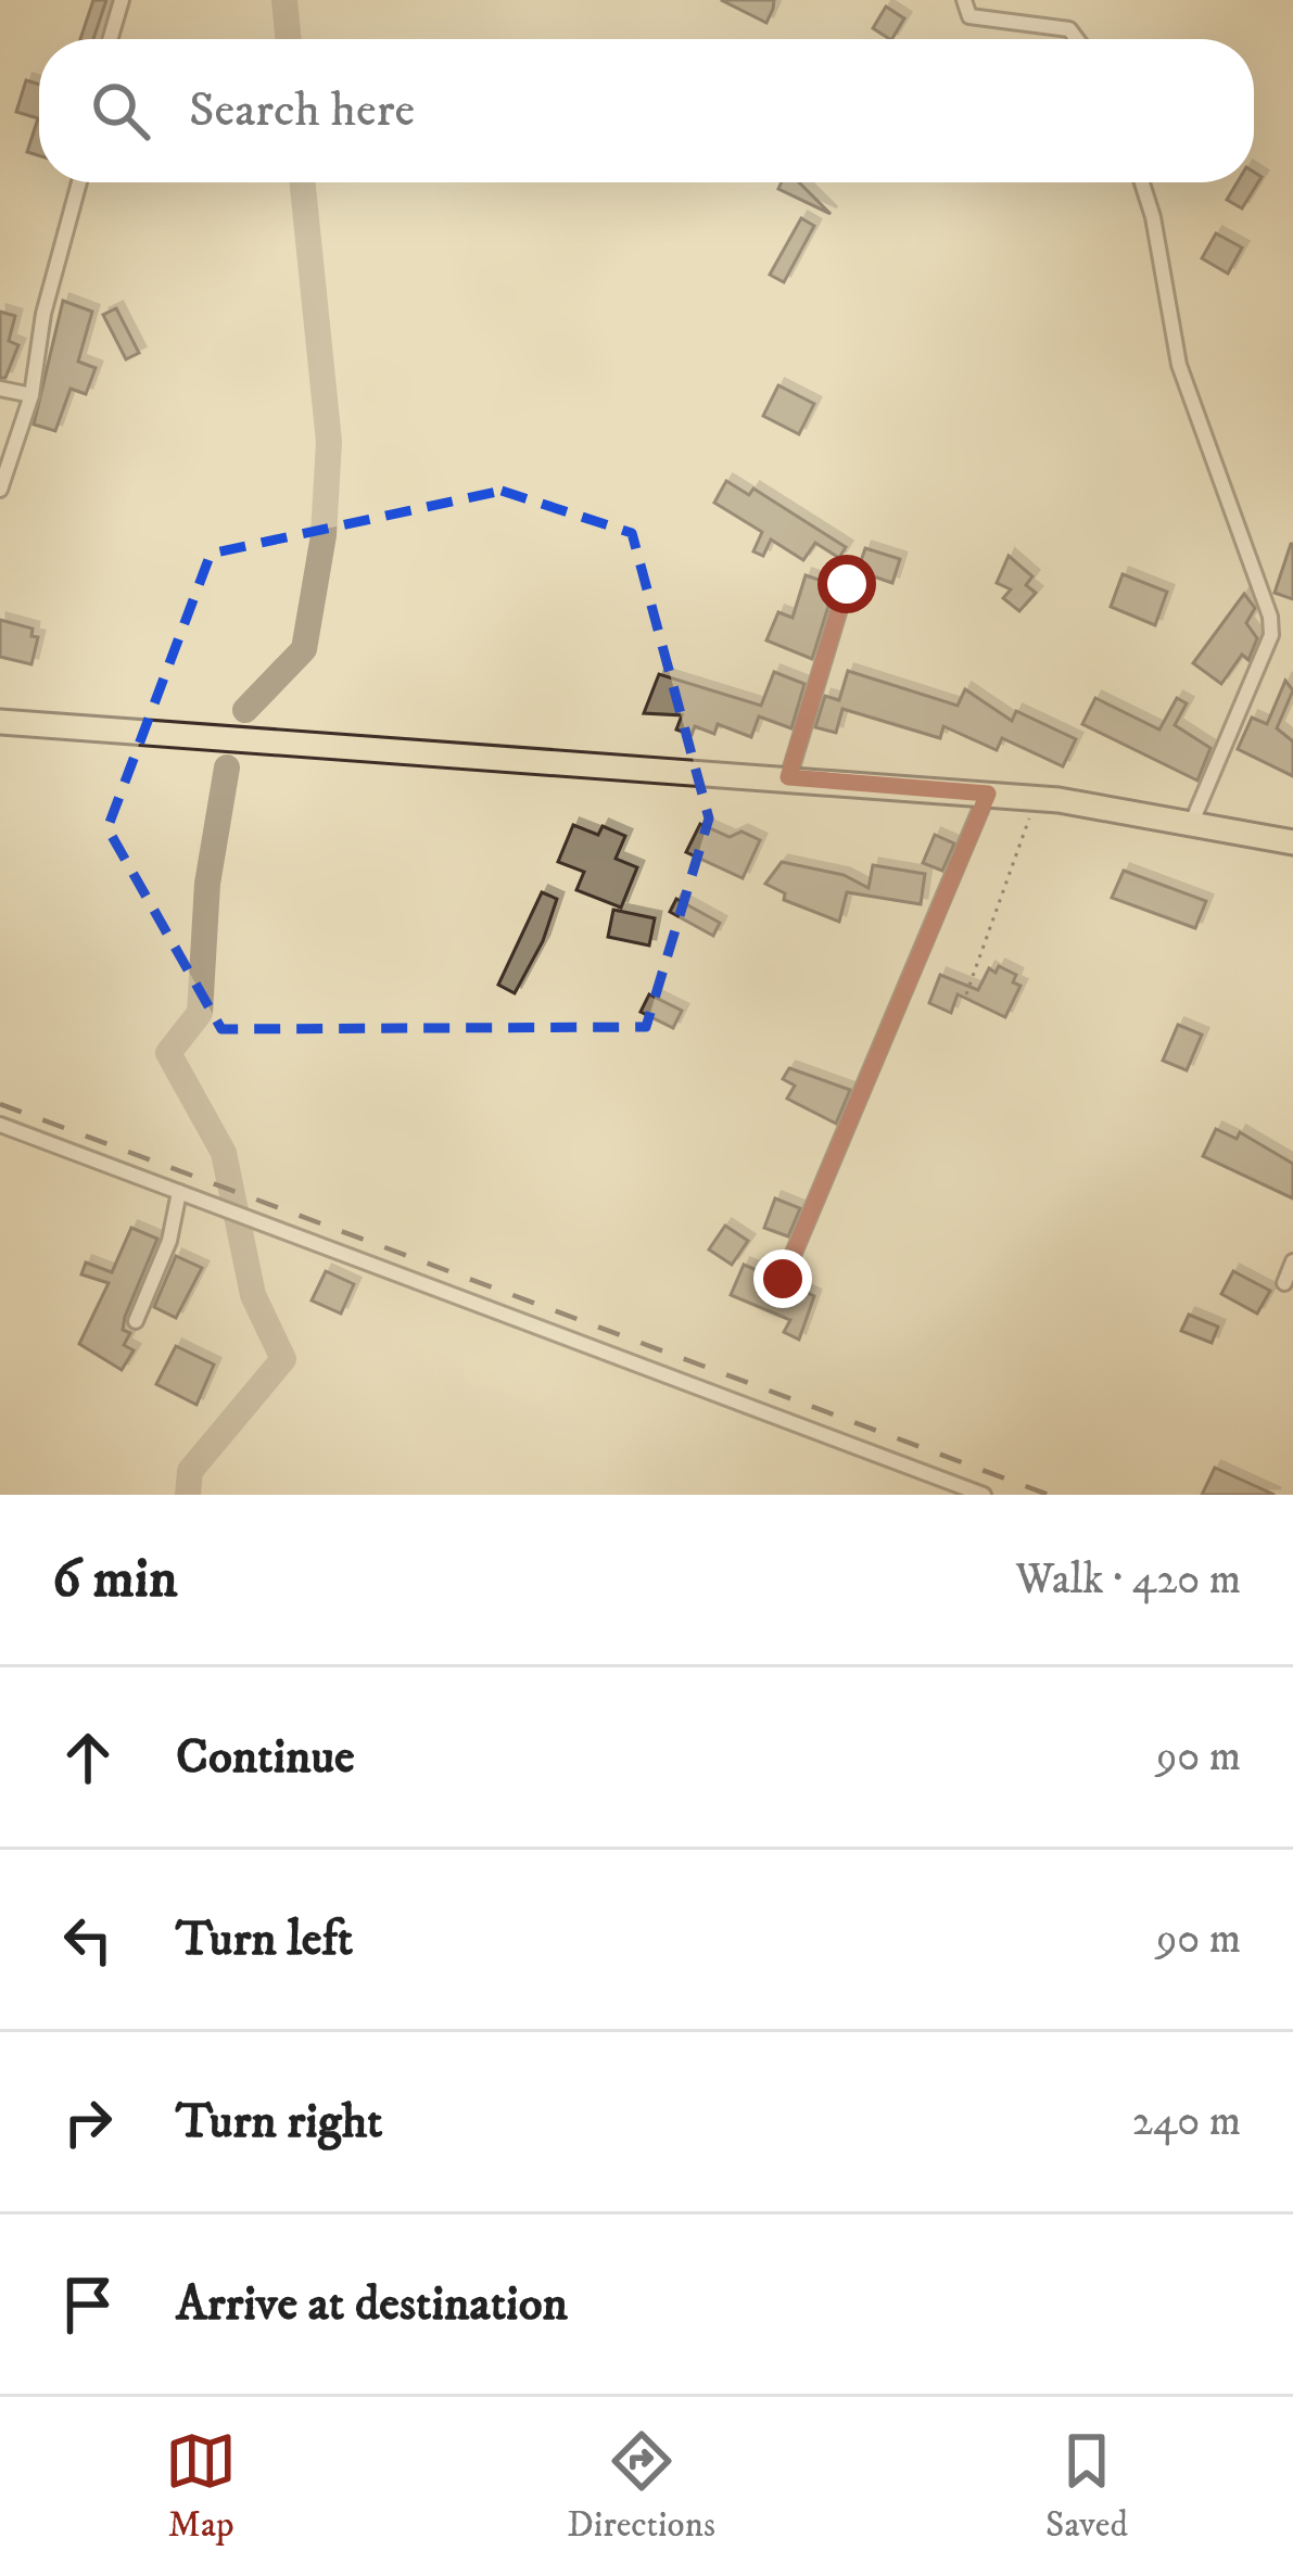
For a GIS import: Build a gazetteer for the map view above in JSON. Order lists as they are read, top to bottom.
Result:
{
  "page": {
    "search": "Search here",
    "heading": ["6 min", "Walk · 420 m"],
    "list": [
      ["Continue", "90 m"],
      ["Turn left", "90 m"],
      ["Turn right", "240 m"],
      "Arrive at destination"
    ],
    "nav": ["Map", "Directions", "Saved"]
  }
}
